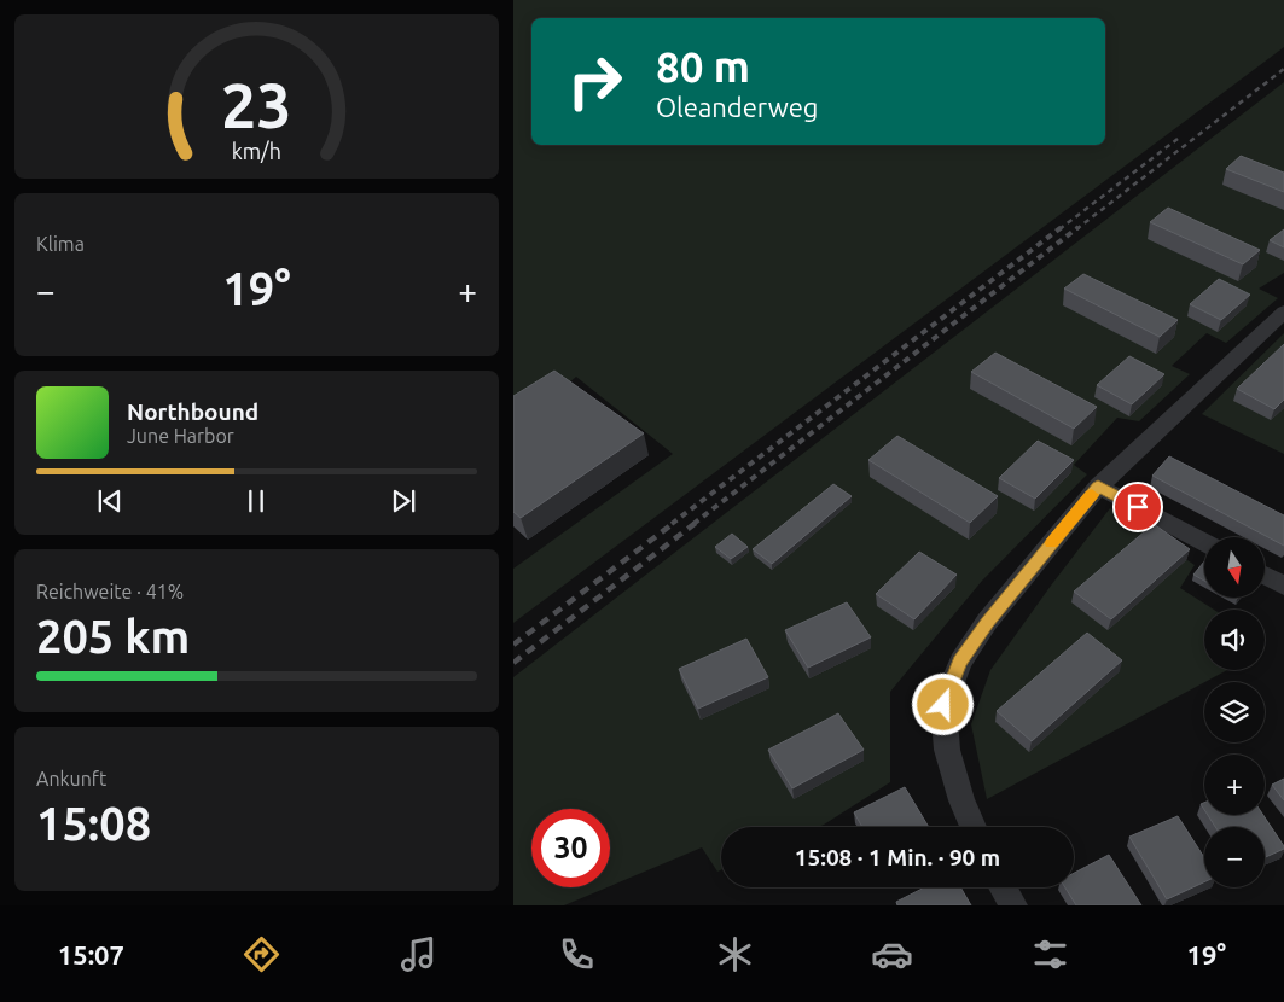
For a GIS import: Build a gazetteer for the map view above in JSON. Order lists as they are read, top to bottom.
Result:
{
  "north": "bottom",
  "page": {
    "turn": ["80 m", "Oleanderweg"],
    "tile": [
      "Klima",
      ["Reichweite · 41%", "205 km"],
      ["Ankunft", "15:08"]
    ],
    "heat": ["−", "19°", "+"],
    "song": ["Northbound", "June Harbor"],
    "map_buttons": ["+", "−"],
    "limit": "30",
    "trip": "15:08 · 1 Min. · 90 m",
    "tabs": ["15:07", "19°"],
    "gauge": ["23", "km/h"]
  }
}
